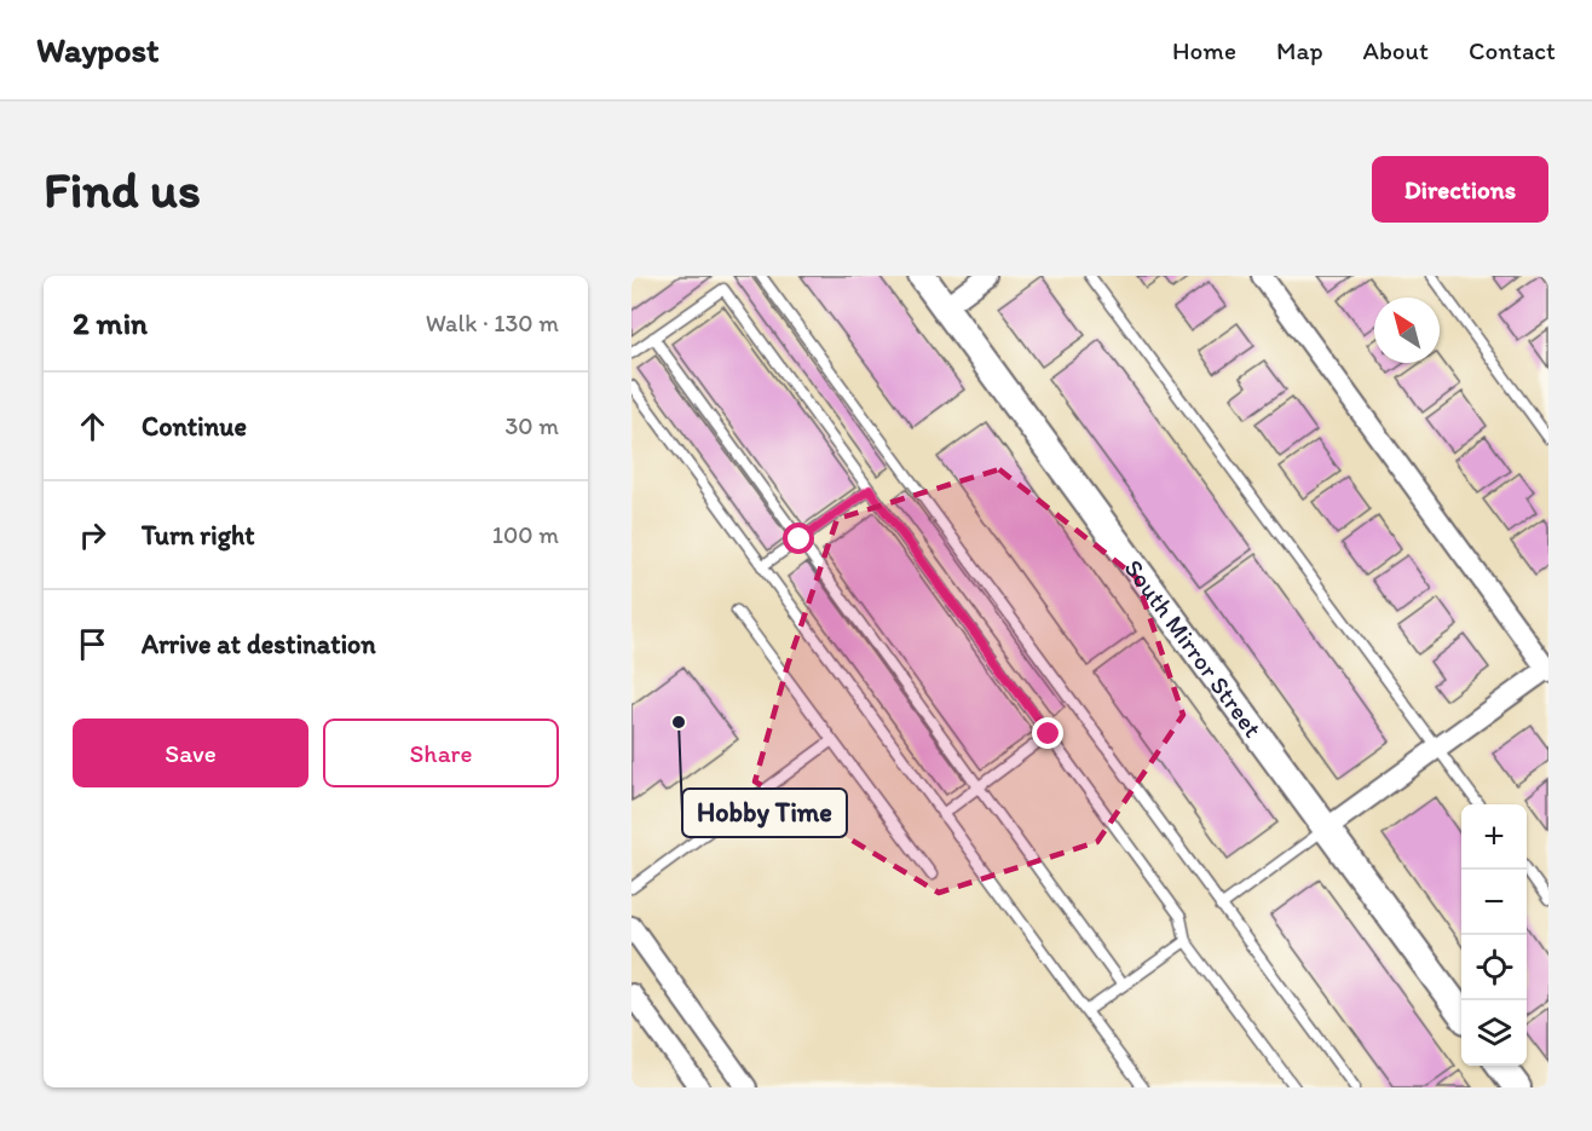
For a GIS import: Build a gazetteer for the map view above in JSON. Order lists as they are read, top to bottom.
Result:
{
  "streets": {
    "street": ["South Mirror Street"]
  },
  "places": ["Hobby Time"],
  "north": "top left",
  "page": {
    "header": "Waypost",
    "nav": [
      "Home",
      "Map",
      "About",
      "Contact"
    ],
    "buttons": [
      "Directions",
      ["Save", "Share"]
    ],
    "title": "Find us",
    "heading": ["2 min", "Walk · 130 m"],
    "list": [
      ["Continue", "30 m"],
      ["Turn right", "100 m"],
      "Arrive at destination"
    ],
    "map_buttons": ["+", "−"]
  }
}
